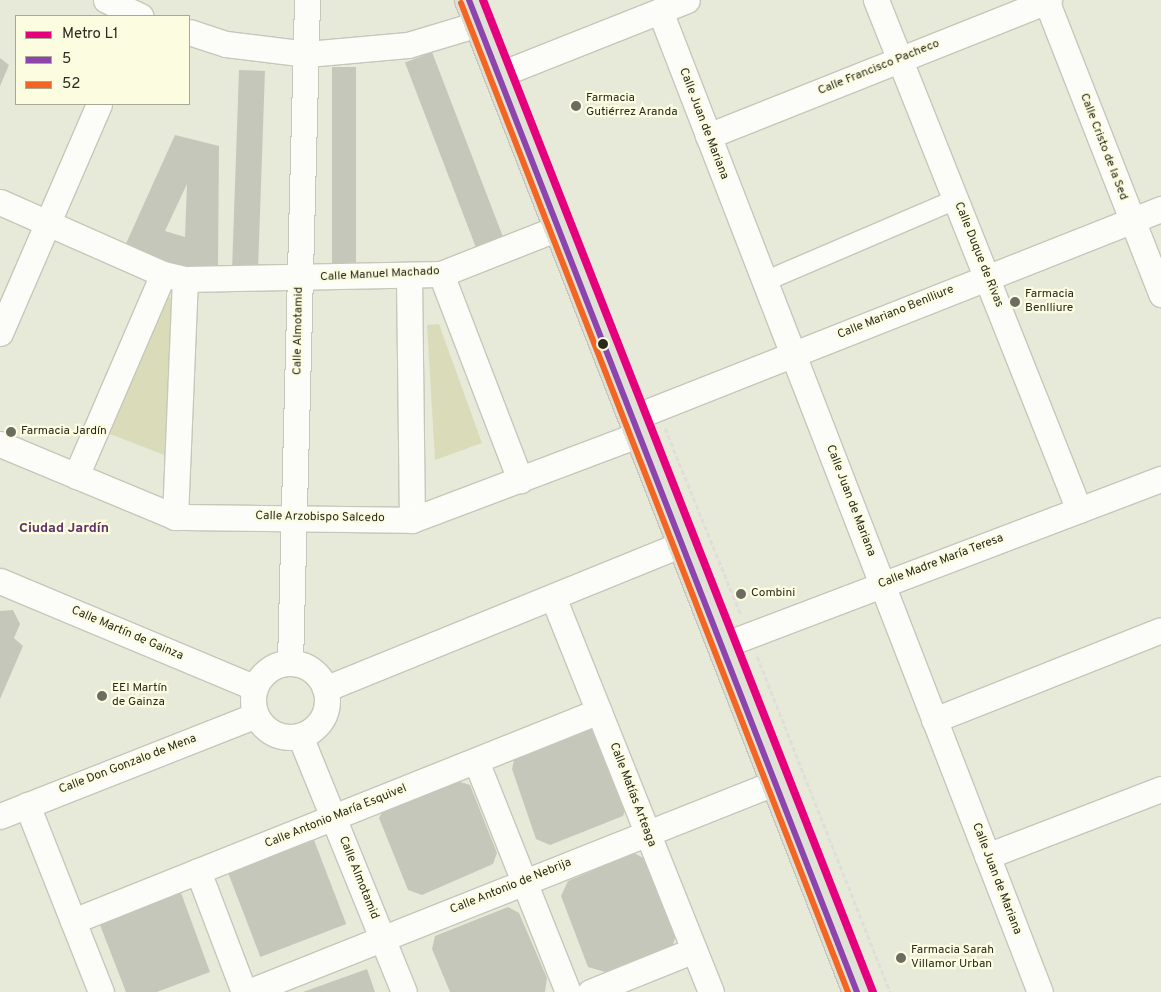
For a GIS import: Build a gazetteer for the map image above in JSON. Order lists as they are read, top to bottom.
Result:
{
  "streets": {
    "street": [
      "Calle Francisco Pacheco",
      "Calle Juan de Mariana",
      "Calle Cristo de la Sed",
      "Calle Duque de Rivas",
      "Calle Manuel Machado",
      "Calle Mariano Benlliure",
      "Calle Almotamid",
      "Calle Arzobispo Salcedo",
      "Calle Madre María Teresa",
      "Calle Martín de Gainza",
      "Calle Don Gonzalo de Mena",
      "Calle Matías Arteaga",
      "Calle Antonio María Esquivel",
      "Calle Antonio de Nebrija"
    ]
  },
  "crossings": [
    ["Calle Francisco Pacheco", "Calle Juan de Mariana"],
    ["Calle Francisco Pacheco", "Calle Cristo de la Sed"],
    ["Calle Francisco Pacheco", "Calle Duque de Rivas"],
    ["Calle Juan de Mariana", "Calle Mariano Benlliure"],
    ["Calle Juan de Mariana", "Calle Madre María Teresa"],
    ["Calle Cristo de la Sed", "Calle Mariano Benlliure"],
    ["Calle Duque de Rivas", "Calle Mariano Benlliure"],
    ["Calle Duque de Rivas", "Calle Madre María Teresa"],
    ["Calle Manuel Machado", "Calle Almotamid"],
    ["Calle Mariano Benlliure", "Calle Arzobispo Salcedo"],
    ["Calle Almotamid", "Calle Arzobispo Salcedo"],
    ["Calle Almotamid", "Calle Martín de Gainza"],
    ["Calle Almotamid", "Calle Don Gonzalo de Mena"],
    ["Calle Almotamid", "Calle Antonio María Esquivel"],
    ["Calle Almotamid", "Calle Antonio de Nebrija"],
    ["Calle Martín de Gainza", "Calle Don Gonzalo de Mena"],
    ["Calle Matías Arteaga", "Calle Antonio María Esquivel"],
    ["Calle Matías Arteaga", "Calle Antonio de Nebrija"]
  ],
  "districts": ["Ciudad Jardín"],
  "places": [
    "Farmacia Gutiérrez Aranda",
    "Farmacia Benlliure",
    "Farmacia Jardín",
    "Combini",
    "EEI Martín de Gainza",
    "Farmacia Sarah Villamor Urban"
  ],
  "lines": ["metro line L1", "transit line 5", "transit line 52"],
  "legend": ["Metro L1", "5", "52"]
}
